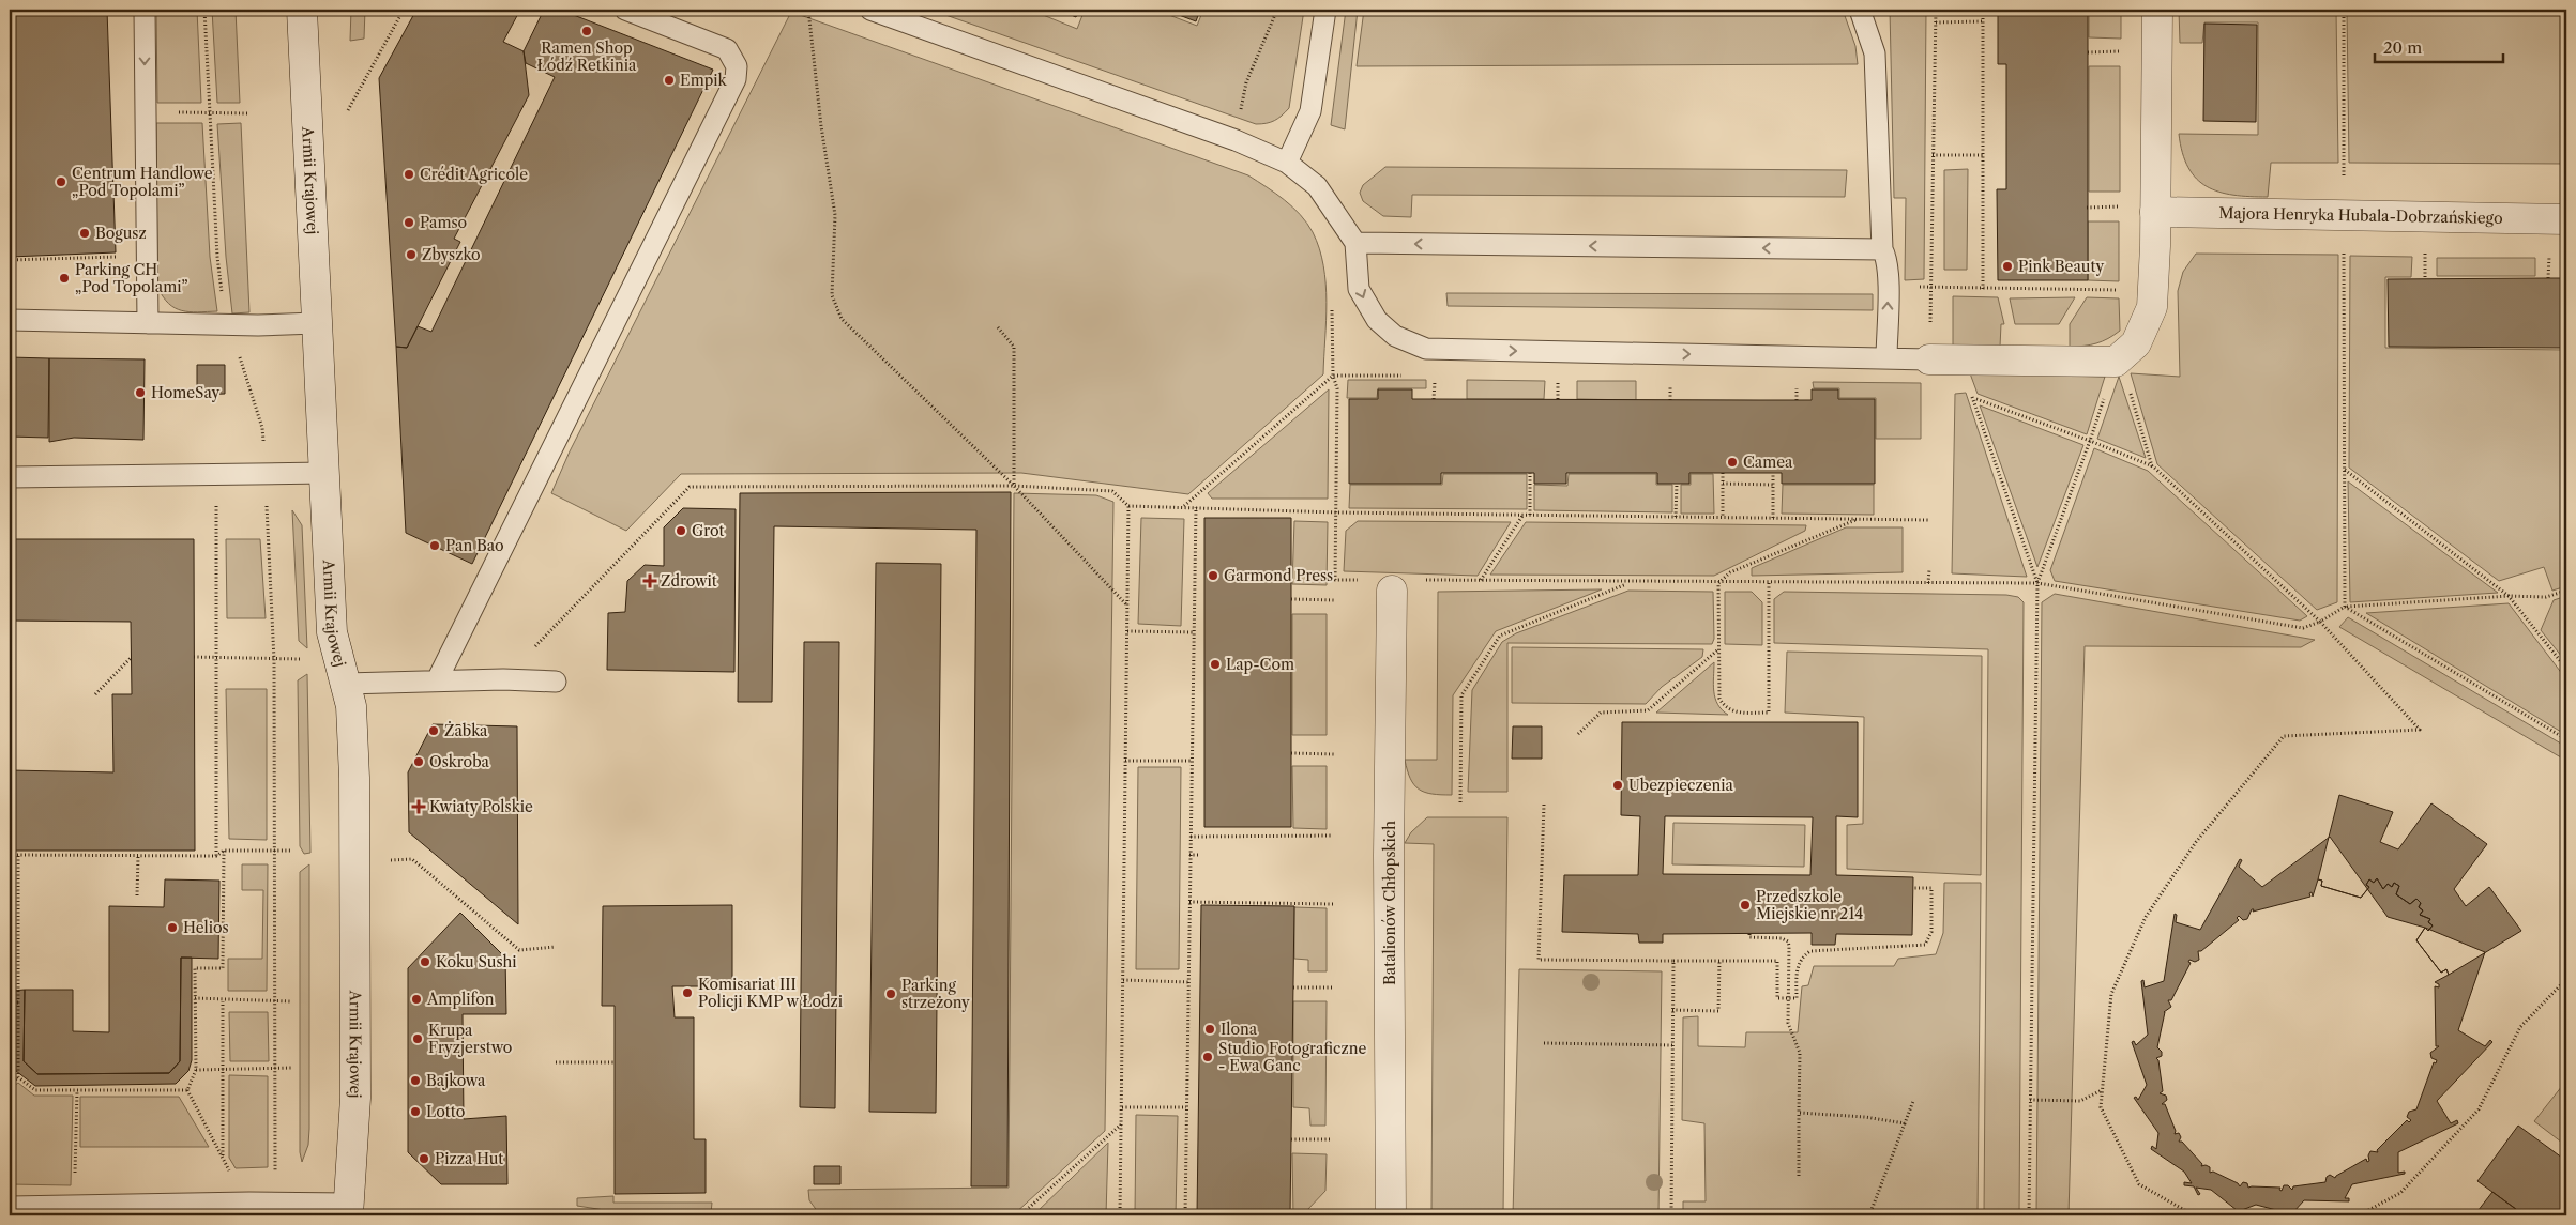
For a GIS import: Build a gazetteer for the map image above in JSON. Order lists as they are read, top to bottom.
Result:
{
  "streets": {
    "street": ["Armii Krajowej", "Majora Henryka Hubala-Dobrzańskiego", "Batalionów Chłopskich"]
  },
  "places": {
    "other": [
      "Ramen Shop Łódź Retkinia",
      "Empik",
      "Crédit Agricole",
      "Centrum Handlowe „Pod Topolami”",
      "Pamso",
      "Bogusz",
      "Zbyszko",
      "Pink Beauty",
      "Parking CH „Pod Topolami”",
      "HomeSay",
      "Camea",
      "Grot",
      "Pan Bao",
      "Garmond Press",
      "Lap-Com",
      "Żabka",
      "Oskroba",
      "Ubezpieczenia",
      "Przedszkole Miejskie nr 214",
      "Helios",
      "Koku Sushi",
      "Komisariat III Policji KMP w Łodzi",
      "Parking strzeżony",
      "Amplifon",
      "Ilona",
      "Krupa Fryzjerstwo",
      "Studio Fotograficzne - Ewa Ganc",
      "Bajkowa",
      "Lotto",
      "Pizza Hut"
    ],
    "health": ["Zdrowit", "Kwiaty Polskie"]
  },
  "scale_bar": "20 m"
}
